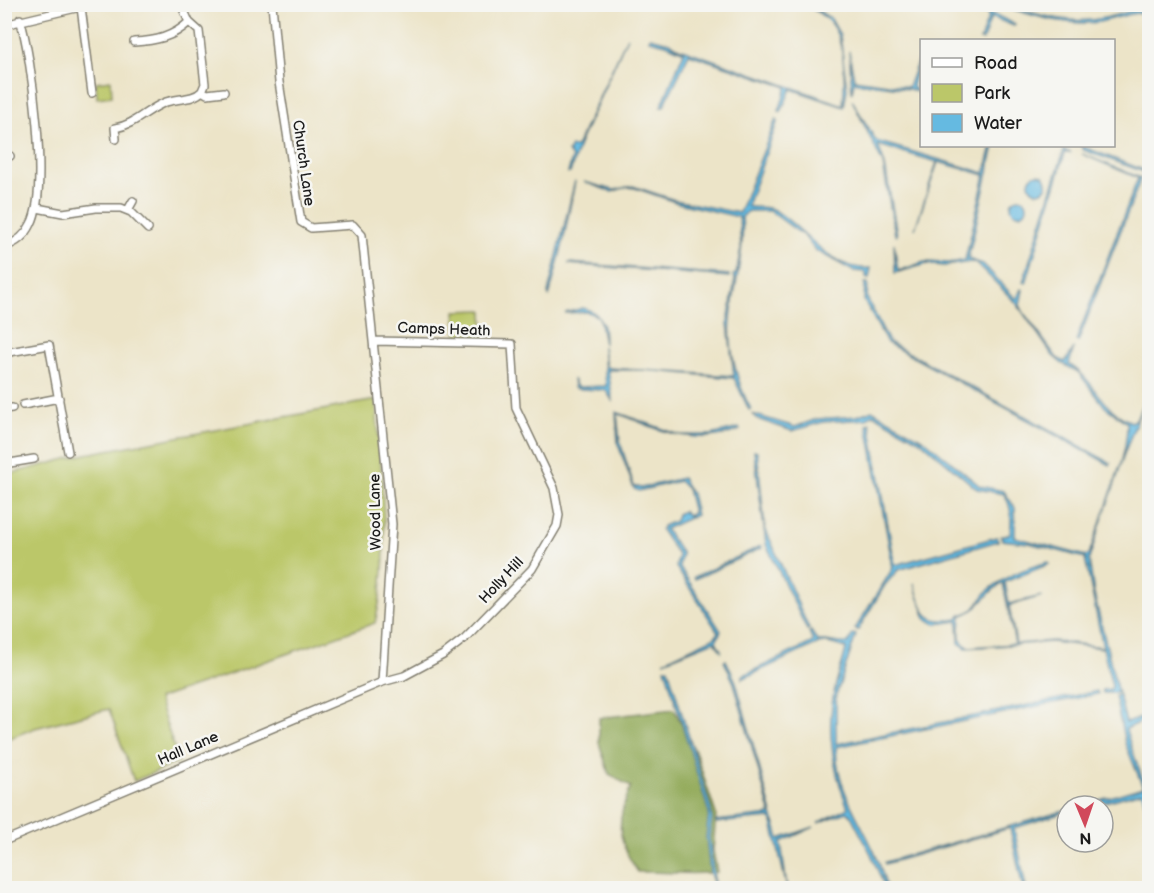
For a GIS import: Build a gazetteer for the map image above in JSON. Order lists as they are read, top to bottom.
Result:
{
  "streets": {
    "street": [
      "Church Lane",
      "Camps Heath",
      "Wood Lane",
      "Holly Hill",
      "Hall Lane"
    ]
  },
  "crossings": [
    ["Church Lane", "Camps Heath"],
    ["Church Lane", "Wood Lane"],
    ["Camps Heath", "Wood Lane"],
    ["Camps Heath", "Holly Hill"],
    ["Wood Lane", "Holly Hill"],
    ["Wood Lane", "Hall Lane"],
    ["Holly Hill", "Hall Lane"]
  ],
  "legend": ["Road", "Park", "Water"],
  "north": "bottom"
}
